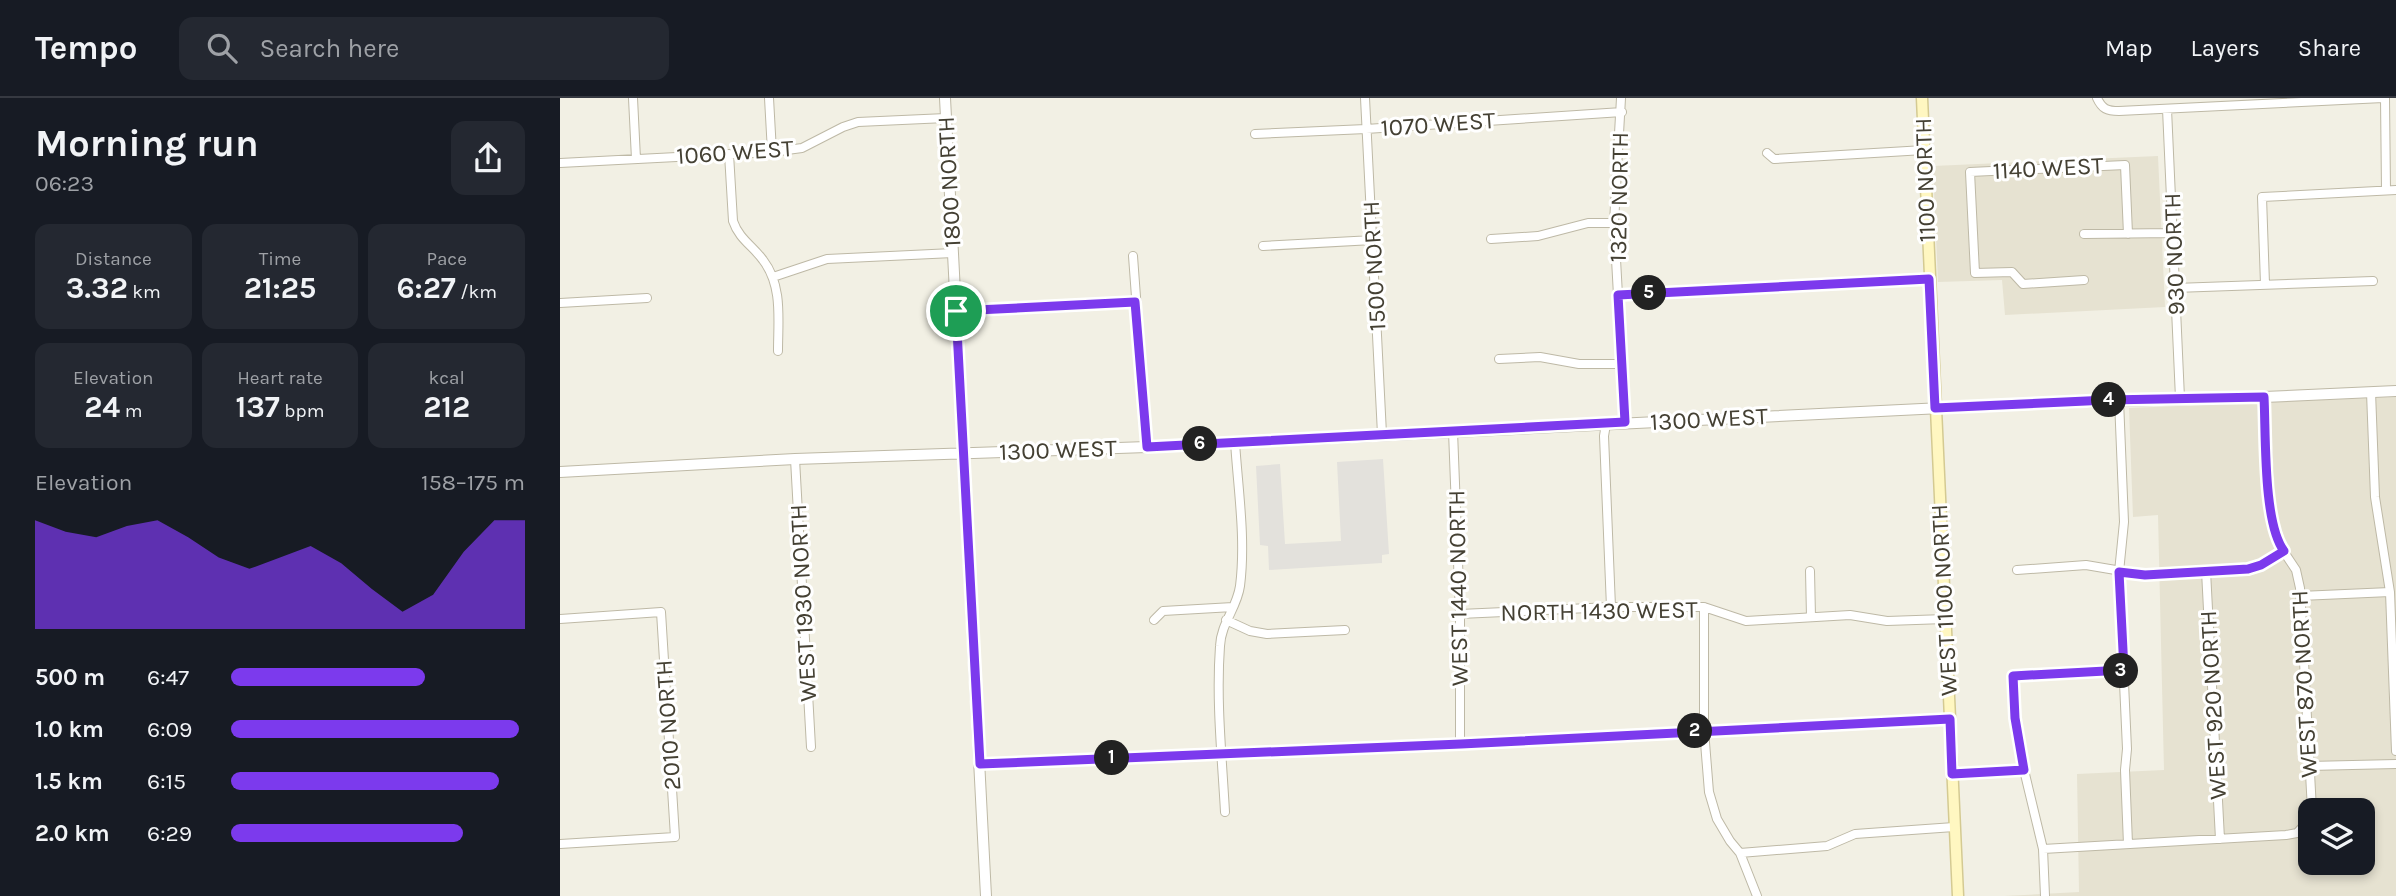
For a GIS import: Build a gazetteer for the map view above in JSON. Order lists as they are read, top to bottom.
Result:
{
  "streets": {
    "main road": ["1100 NORTH", "WEST 1100 NORTH"],
    "street": [
      "1070 WEST",
      "1060 WEST",
      "1140 WEST",
      "1800 NORTH",
      "1320 NORTH",
      "930 NORTH",
      "1500 NORTH",
      "1300 WEST",
      "WEST 1440 NORTH",
      "WEST 1930 NORTH",
      "NORTH 1430 WEST",
      "WEST 870 NORTH",
      "WEST 920 NORTH",
      "2010 NORTH"
    ]
  },
  "crossings": [
    ["1070 WEST", "1320 NORTH"],
    ["1070 WEST", "1500 NORTH"],
    ["1060 WEST", "1800 NORTH"],
    ["1100 NORTH", "WEST 1100 NORTH"],
    ["1800 NORTH", "1300 WEST"],
    ["1320 NORTH", "1300 WEST"],
    ["930 NORTH", "1300 WEST"],
    ["1500 NORTH", "1300 WEST"],
    ["1300 WEST", "WEST 1440 NORTH"],
    ["1300 WEST", "WEST 1100 NORTH"],
    ["1300 WEST", "WEST 1930 NORTH"],
    ["1300 WEST", "WEST 870 NORTH"],
    ["WEST 1440 NORTH", "NORTH 1430 WEST"],
    ["WEST 1100 NORTH", "NORTH 1430 WEST"]
  ],
  "page": {
    "header": "Tempo",
    "search": "Search here",
    "nav": ["Map", "Layers", "Share"],
    "heading": ["Morning run", "06:23"],
    "stats": [
      ["Distance", "3.32 km"],
      ["Time", "21:25"],
      ["Pace", "6:27 /km"],
      ["Elevation", "24 m"],
      ["Heart rate", "137 bpm"],
      ["kcal", "212"]
    ],
    "pins": [
      "5",
      "4",
      "6",
      "3",
      "2",
      "1"
    ],
    "chart": ["Elevation", "158–175 m"],
    "list": [
      {
        "name": "500 m",
        "note": "6:47"
      },
      {
        "name": "1.0 km",
        "note": "6:09"
      },
      {
        "name": "1.5 km",
        "note": "6:15"
      },
      {
        "name": "2.0 km",
        "note": "6:29"
      }
    ]
  }
}
